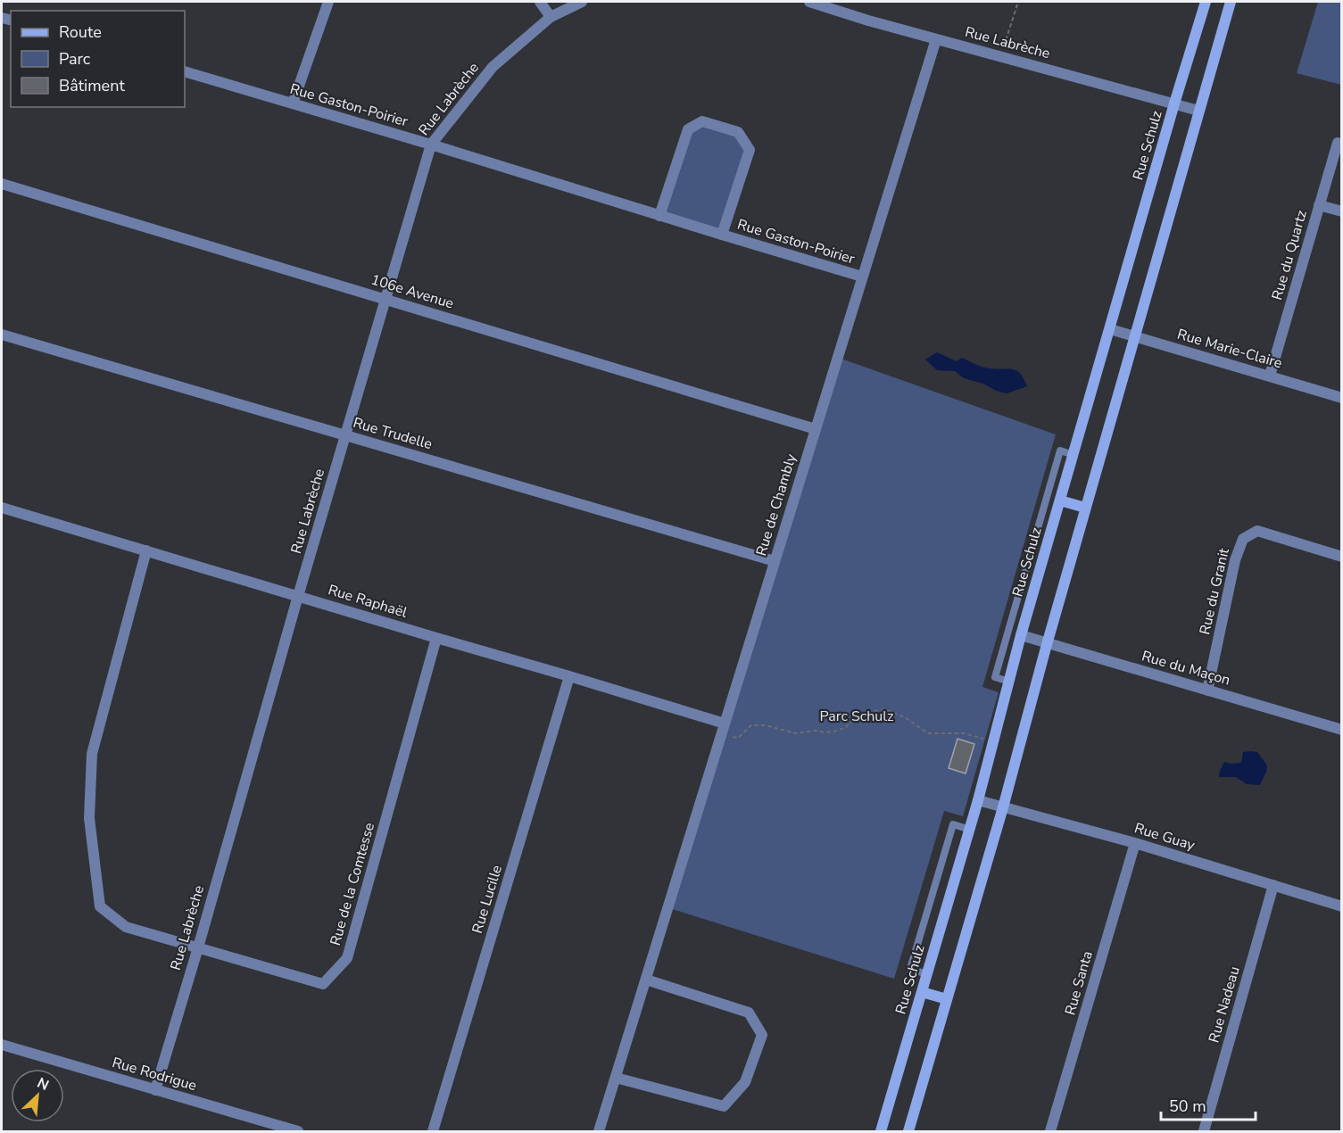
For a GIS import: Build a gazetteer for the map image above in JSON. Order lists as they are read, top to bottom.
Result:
{
  "streets": {
    "street": [
      "Rue Labrèche",
      "Rue Gaston-Poirier",
      "Rue Schulz",
      "Rue du Quartz",
      "106e Avenue",
      "Rue Marie-Claire",
      "Rue Trudelle",
      "Rue de Chambly",
      "Rue du Granit",
      "Rue Raphaël",
      "Rue du Maçon",
      "Rue Guay",
      "Rue de la Comtesse",
      "Rue Lucille",
      "Rue Santa",
      "Rue Nadeau",
      "Rue Rodrigue"
    ]
  },
  "crossings": [
    ["Rue Labrèche", "Rue Gaston-Poirier"],
    ["Rue Labrèche", "Rue Schulz"],
    ["Rue Labrèche", "106e Avenue"],
    ["Rue Labrèche", "Rue Trudelle"],
    ["Rue Labrèche", "Rue de Chambly"],
    ["Rue Labrèche", "Rue Raphaël"],
    ["Rue Labrèche", "Rue de la Comtesse"],
    ["Rue Labrèche", "Rue Rodrigue"],
    ["Rue Gaston-Poirier", "Rue de Chambly"],
    ["Rue Schulz", "Rue Marie-Claire"],
    ["Rue Schulz", "Rue du Maçon"],
    ["Rue Schulz", "Rue Guay"],
    ["Rue du Quartz", "Rue Marie-Claire"],
    ["106e Avenue", "Rue de Chambly"],
    ["Rue Trudelle", "Rue de Chambly"],
    ["Rue de Chambly", "Rue Raphaël"],
    ["Rue du Granit", "Rue du Maçon"],
    ["Rue Raphaël", "Rue de la Comtesse"],
    ["Rue Raphaël", "Rue Lucille"],
    ["Rue Guay", "Rue Santa"],
    ["Rue Guay", "Rue Nadeau"]
  ],
  "parks": ["Parc Schulz"],
  "legend": ["Route", "Parc", "Bâtiment"],
  "scale_bar": "50 m",
  "north": "top right"
}
